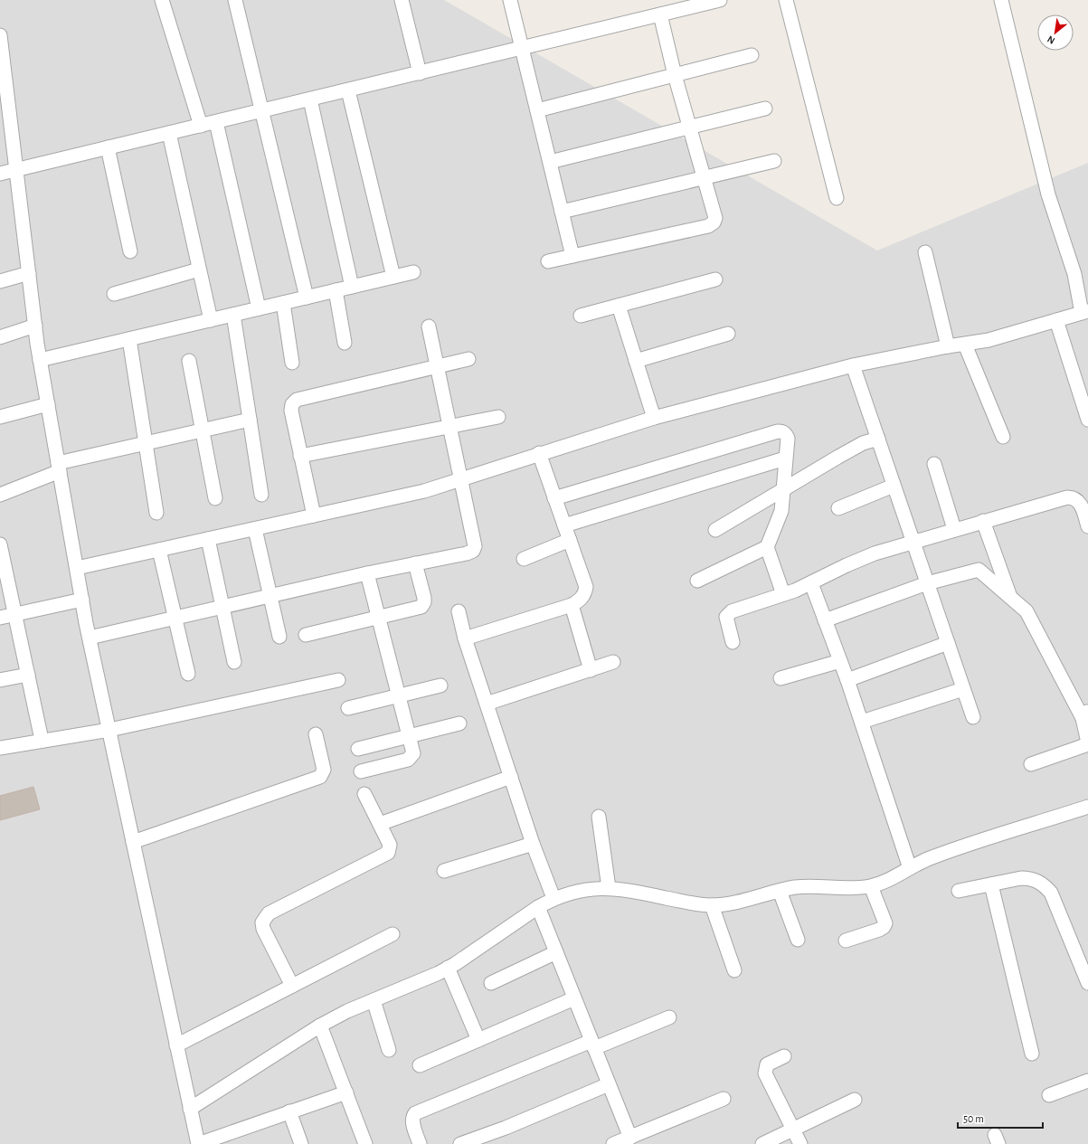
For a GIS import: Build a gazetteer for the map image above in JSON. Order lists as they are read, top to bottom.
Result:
{
  "scale_bar": "50 m",
  "north": "bottom left"
}
